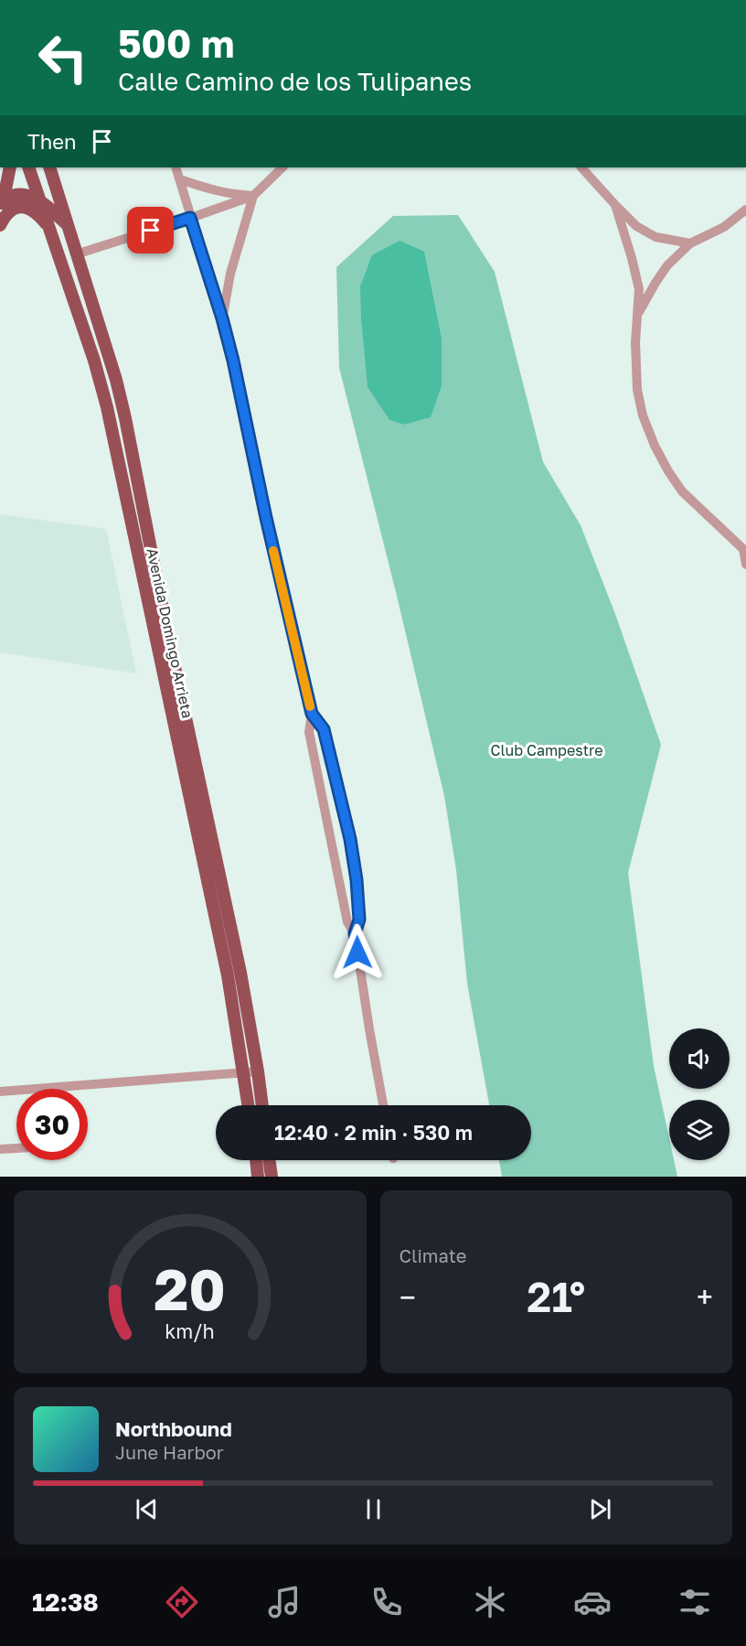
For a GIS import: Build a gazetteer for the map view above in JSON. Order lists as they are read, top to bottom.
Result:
{
  "streets": {
    "main road": ["Avenida Domingo Arrieta"]
  },
  "parks": ["Club Campestre"],
  "page": {
    "turn": ["500 m", "Calle Camino de los Tulipanes"],
    "then": "Then",
    "limit": "30",
    "trip": "12:40 · 2 min · 530 m",
    "tile": "Climate",
    "heat": ["−", "21°", "+"],
    "song": ["Northbound", "June Harbor"],
    "tabs": "12:38",
    "gauge": ["20", "km/h"]
  }
}
